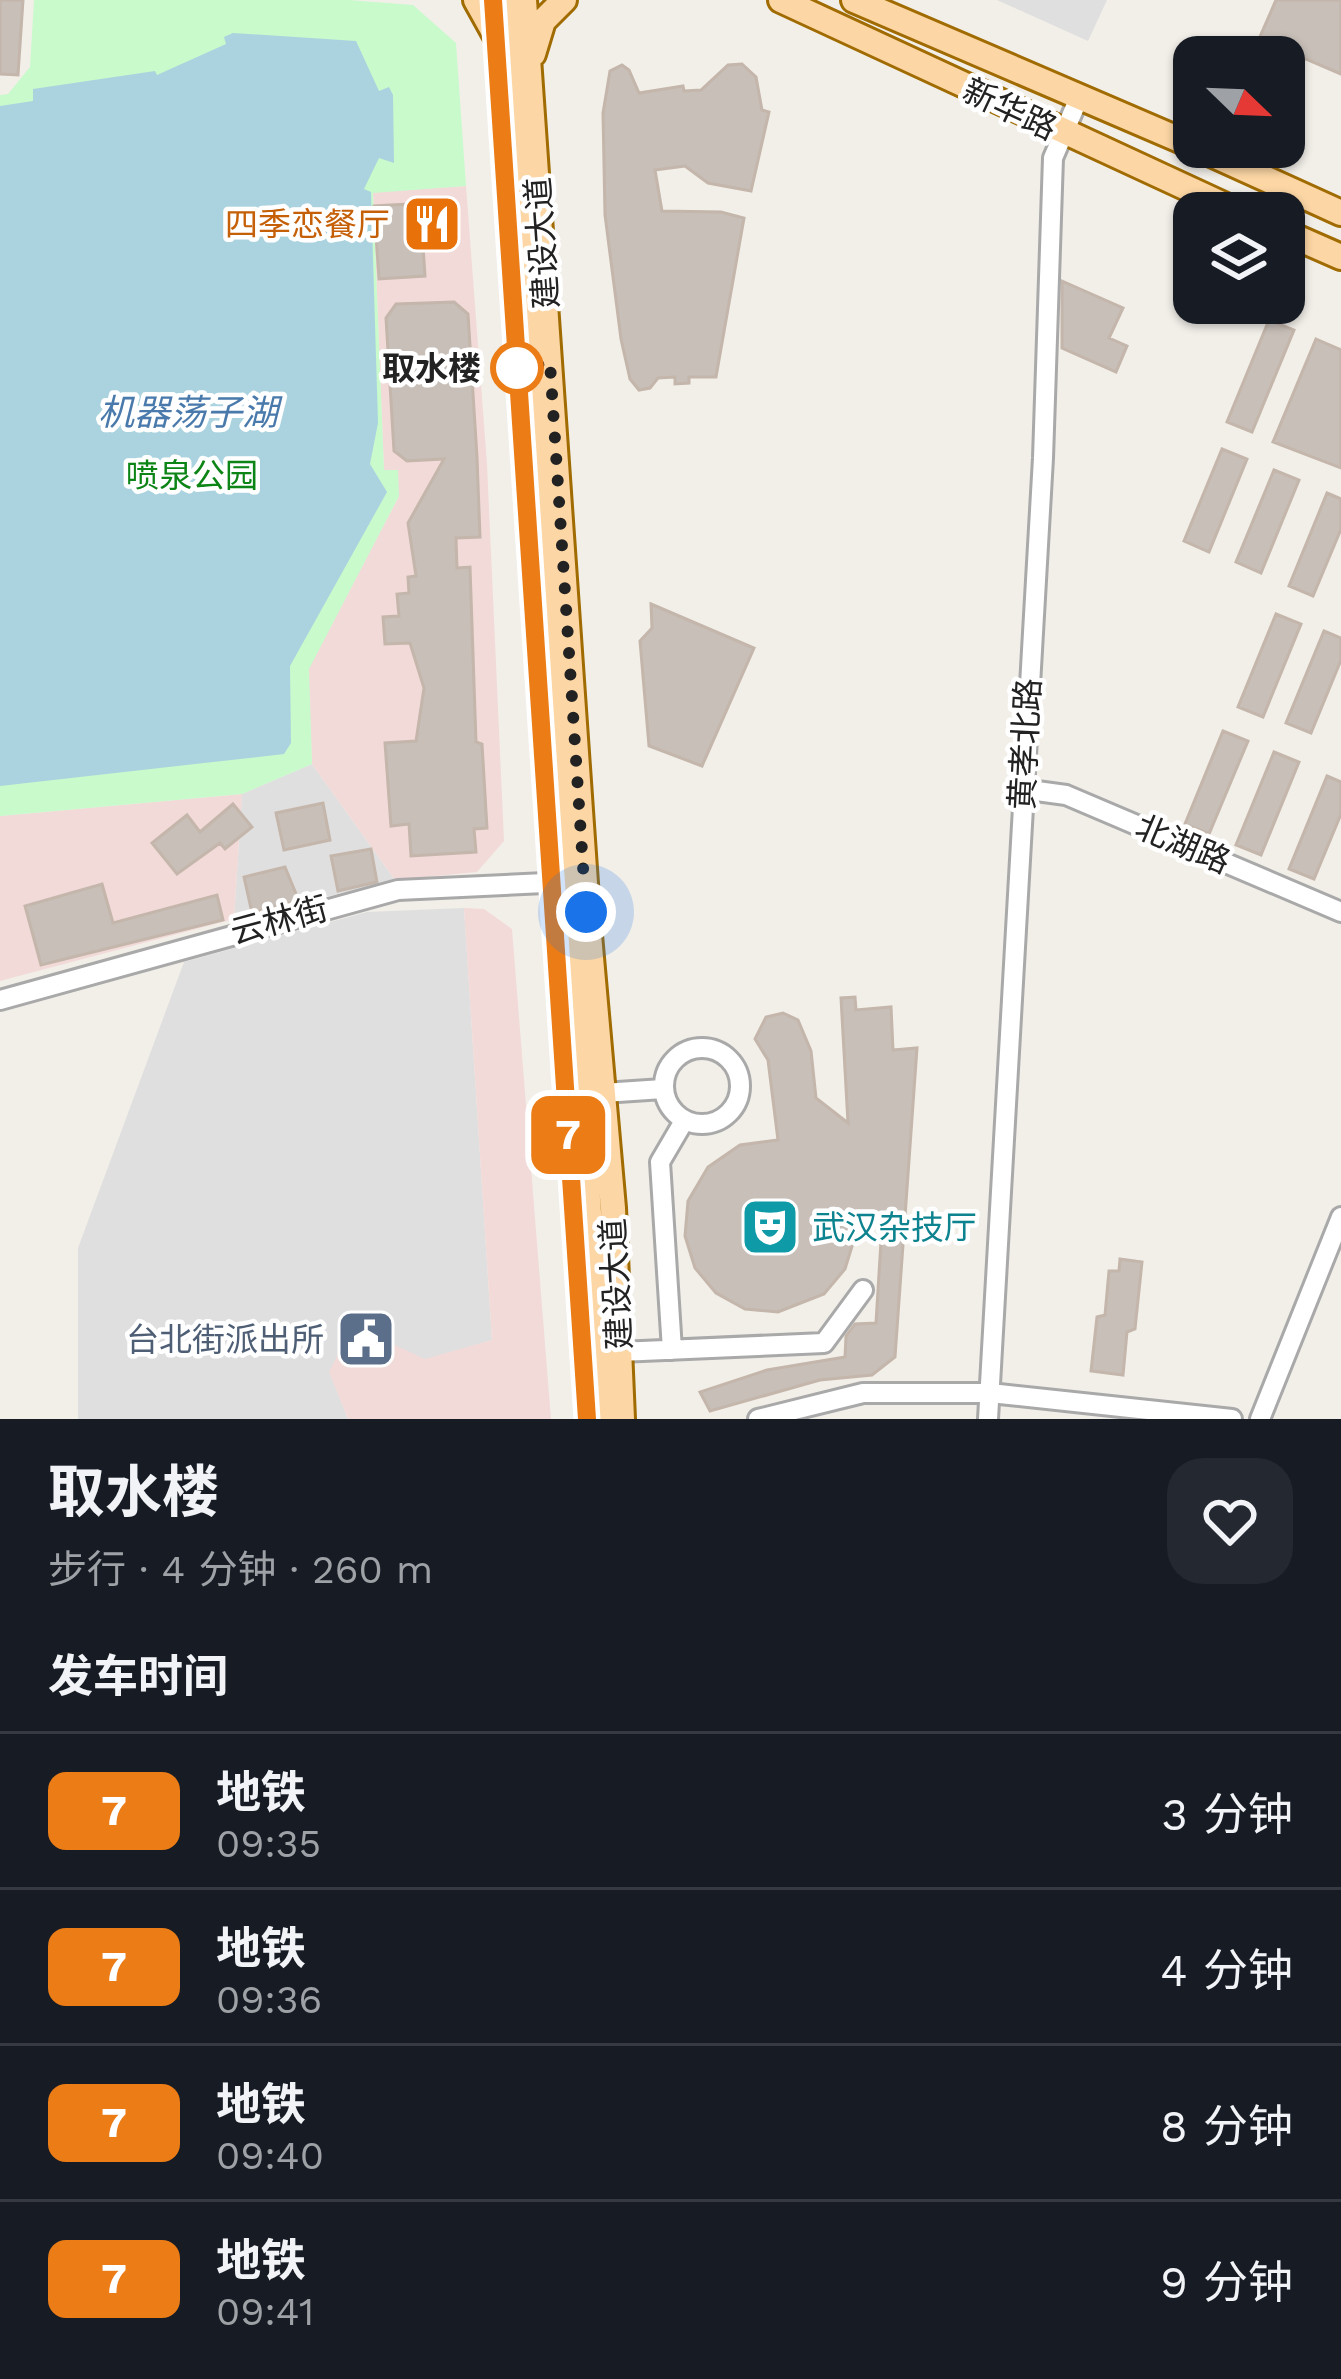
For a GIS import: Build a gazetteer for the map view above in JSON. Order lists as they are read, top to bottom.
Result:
{
  "streets": {
    "main road": ["新华路", "建设大道"],
    "street": ["黄孝北路", "北湖路", "云林街"]
  },
  "crossings": [
    ["新华路", "黄孝北路"],
    ["建设大道", "云林街"],
    ["黄孝北路", "北湖路"]
  ],
  "water": ["机器荡子湖"],
  "parks": ["喷泉公园"],
  "places": {
    "restaurant": ["四季恋餐厅"],
    "other": ["取水楼"],
    "theatre": ["武汉杂技厅"],
    "public building": ["台北街派出所"]
  },
  "lines": ["metro line 7"],
  "north": "bottom right",
  "page": {
    "on_map": "7",
    "heading": [
      ["取水楼", "步行 · 4 分钟 · 260 m"],
      "发车时间"
    ],
    "list": [
      {
        "mark": "7",
        "name": "地铁",
        "note": "09:35",
        "value": "3 分钟"
      },
      {
        "mark": "7",
        "name": "地铁",
        "note": "09:36",
        "value": "4 分钟"
      },
      {
        "mark": "7",
        "name": "地铁",
        "note": "09:40",
        "value": "8 分钟"
      },
      {
        "mark": "7",
        "name": "地铁",
        "note": "09:41",
        "value": "9 分钟"
      }
    ]
  }
}
